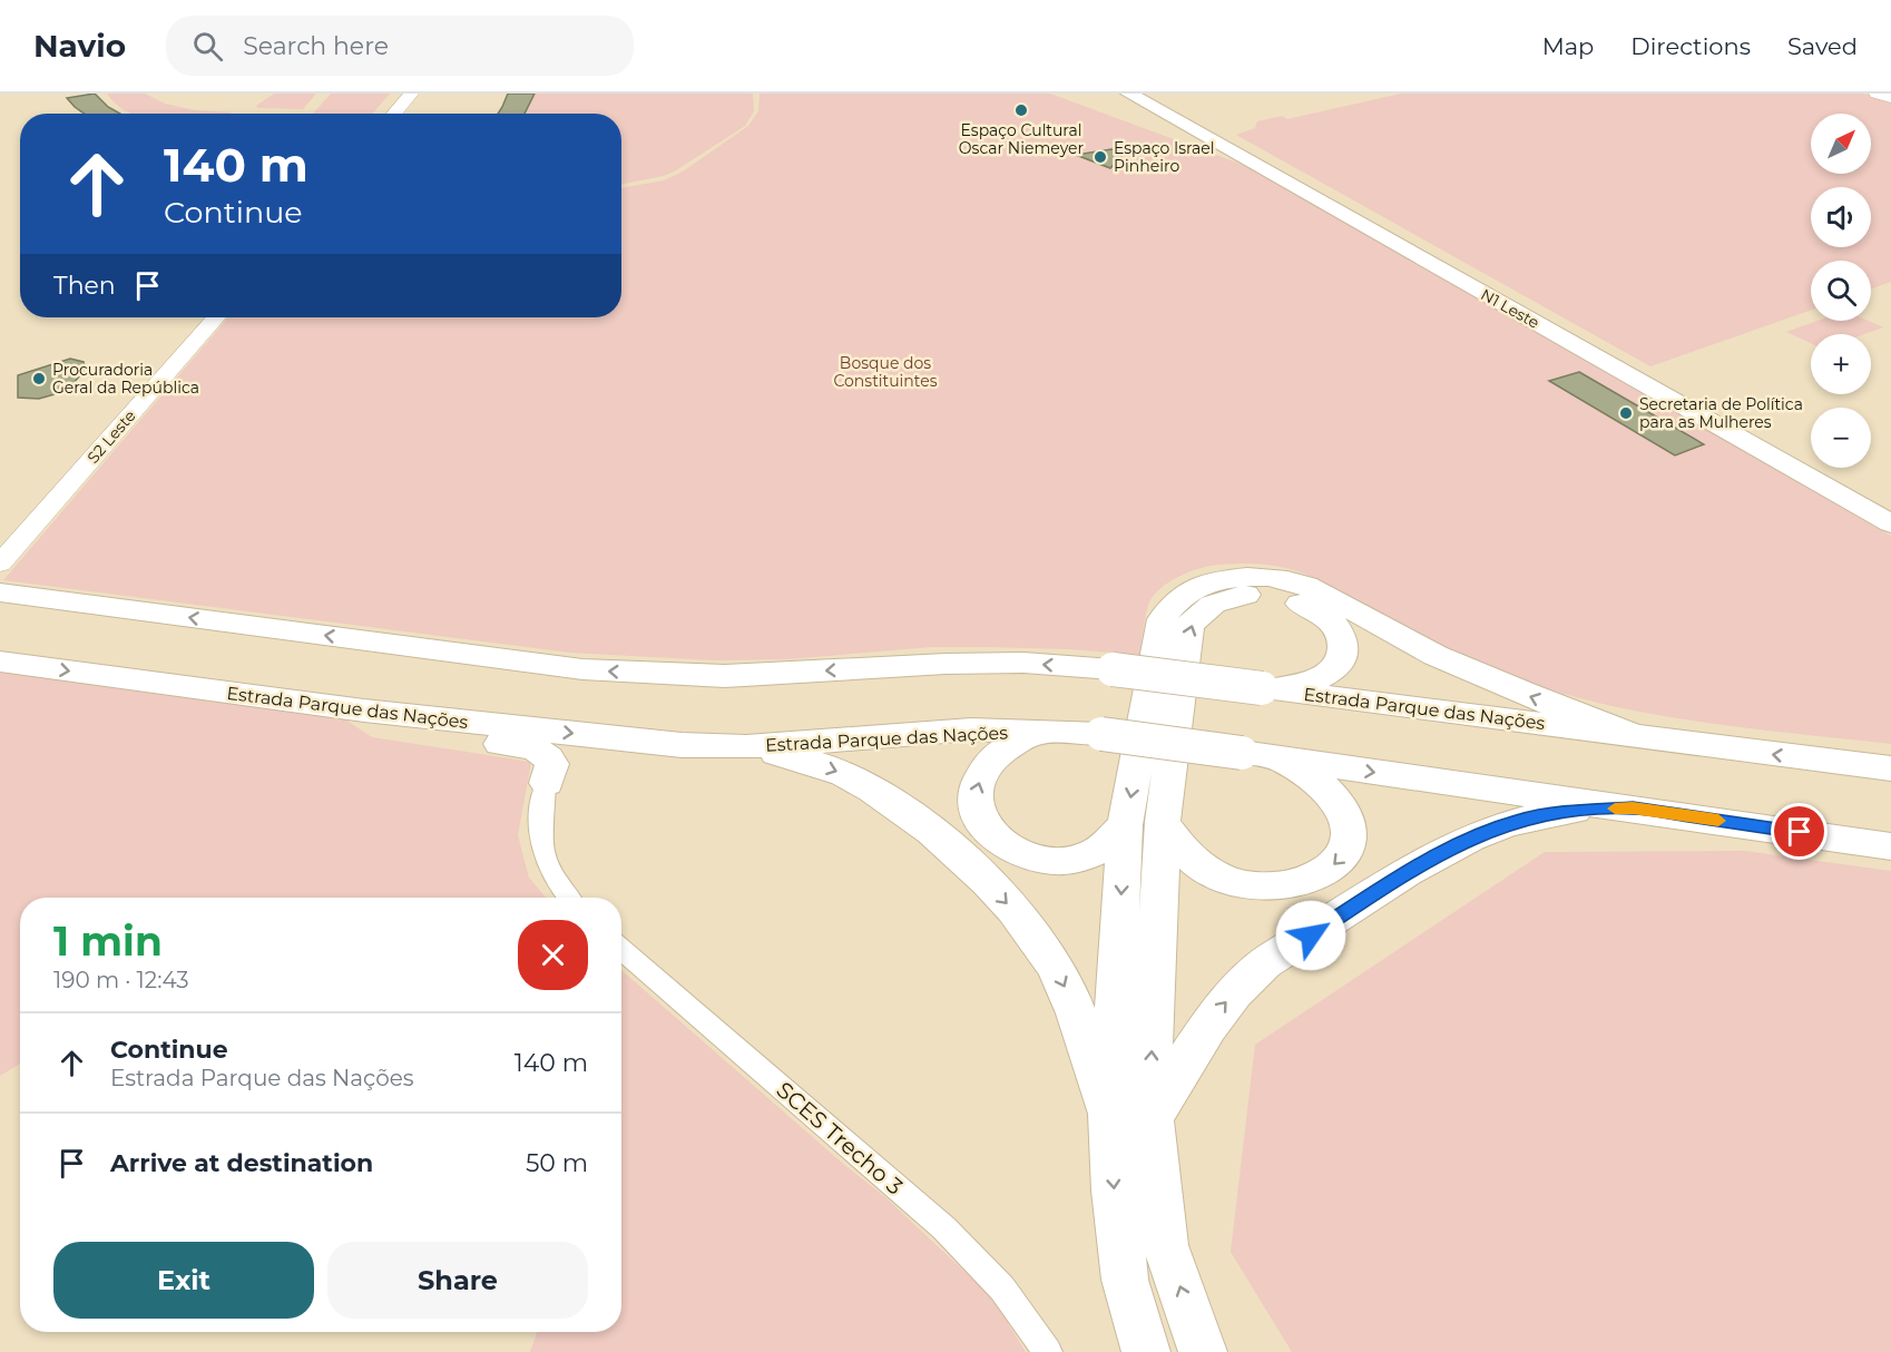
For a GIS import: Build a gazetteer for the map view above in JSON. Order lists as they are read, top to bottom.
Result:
{
  "streets": {
    "highway": ["N1 Leste", "Estrada Parque das Nações"],
    "main road": ["S2 Leste"],
    "street": ["SCES Trecho 3"]
  },
  "parks": ["Bosque dos Constituintes"],
  "places": [
    "Espaço Cultural Oscar Niemeyer",
    "Espaço Israel Pinheiro",
    "Procuradoria Geral da República",
    "Secretaria de Política para as Mulheres"
  ],
  "north": "top right",
  "page": {
    "header": "Navio",
    "search": "Search here",
    "nav": ["Map", "Directions", "Saved"],
    "map_buttons": ["+", "−"],
    "turn": ["140 m", "Continue"],
    "then": "Then",
    "heading": ["1 min", "190 m · 12:43"],
    "list": [
      {
        "name": "Continue",
        "note": "Estrada Parque das Nações",
        "value": "140 m"
      },
      {
        "name": "Arrive at destination",
        "value": "50 m"
      }
    ],
    "buttons": ["Exit", "Share"]
  }
}
